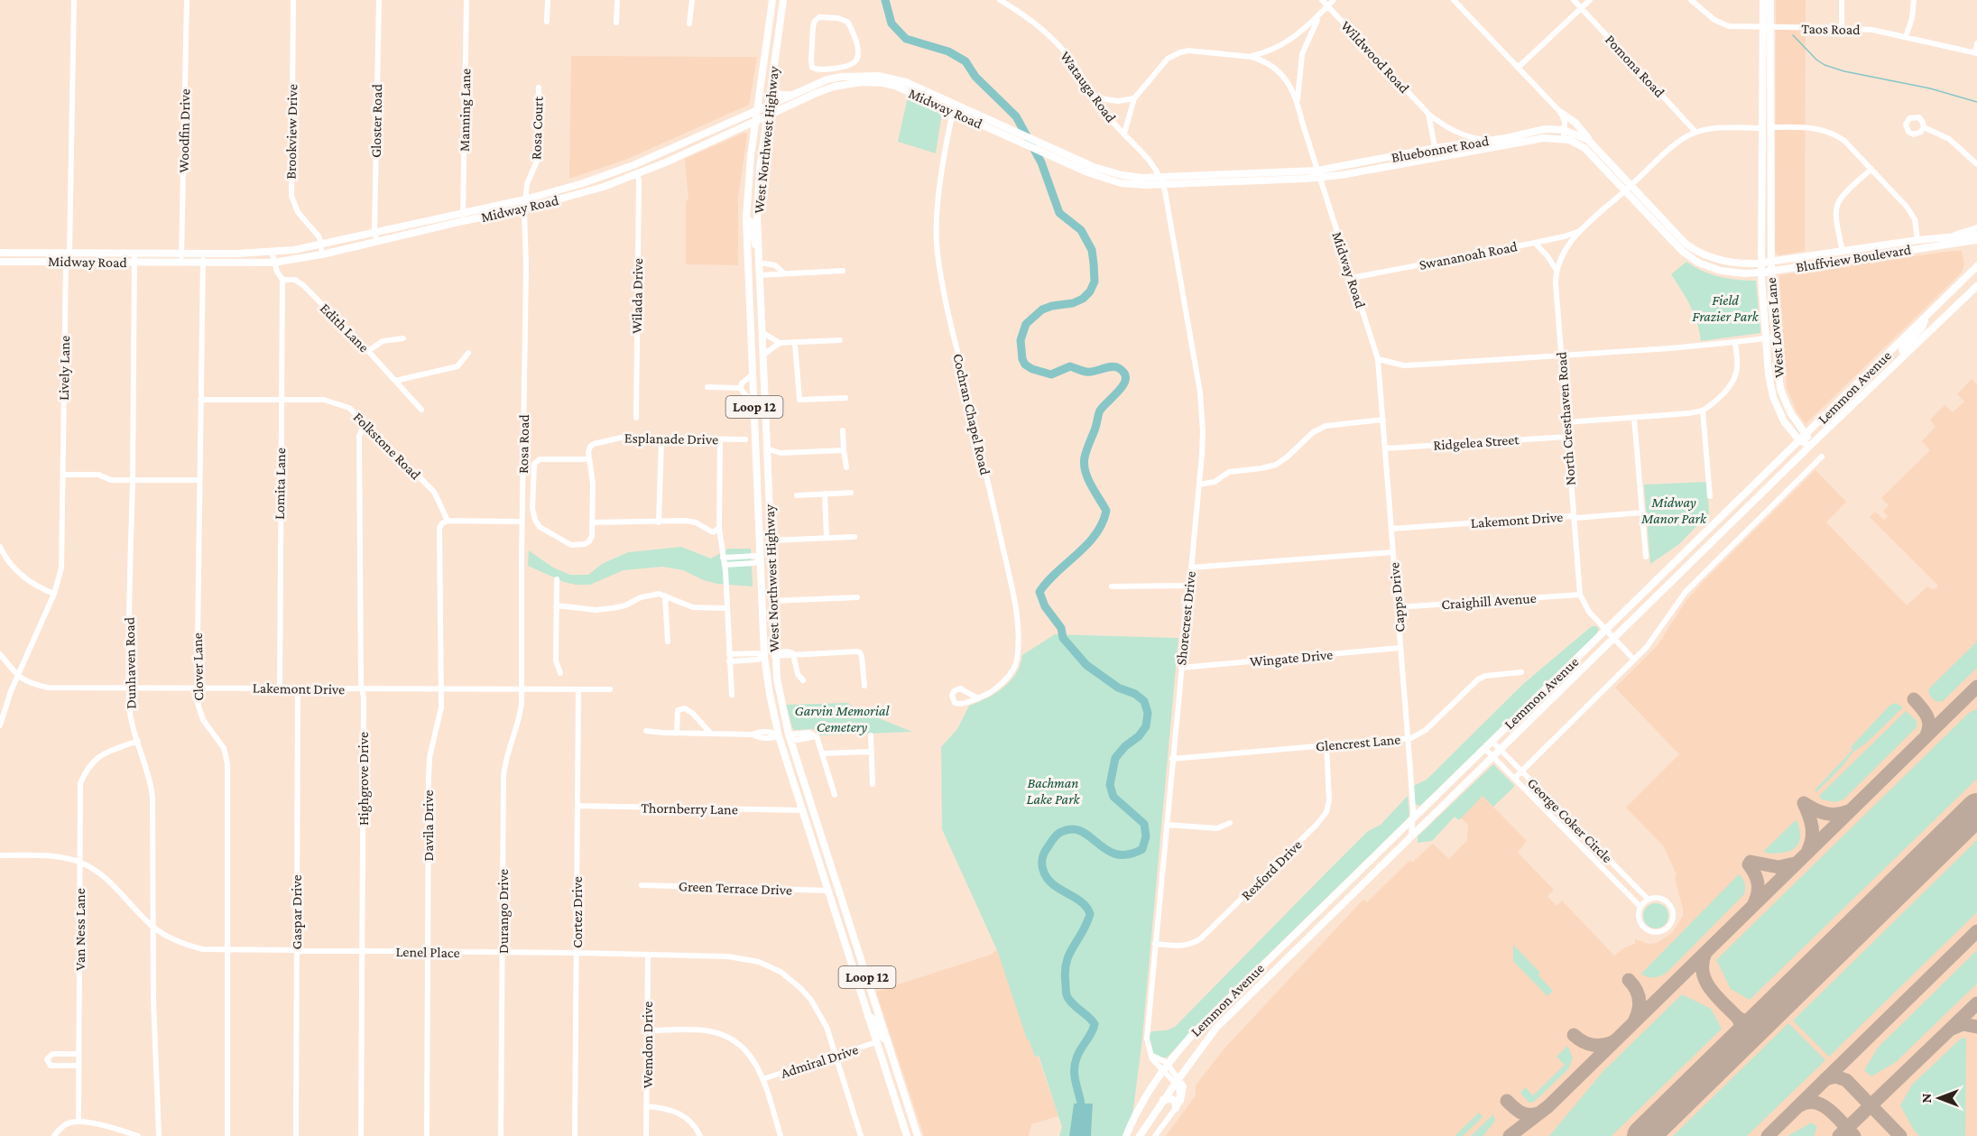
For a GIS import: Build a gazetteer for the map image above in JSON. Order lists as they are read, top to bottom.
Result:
{
  "streets": {
    "main road": [
      "Midway Road",
      "West Northwest Highway",
      "Bluebonnet Road",
      "Bluffview Boulevard",
      "West Lovers Lane",
      "Lemmon Avenue",
      "Loop 12"
    ],
    "street": [
      "Taos Road",
      "Wildwood Road",
      "Pomona Road",
      "Watauga Road",
      "Manning Lane",
      "Gloster Road",
      "Rosa Court",
      "Woodfin Drive",
      "Brookview Drive",
      "Swananoah Road",
      "Wilada Drive",
      "Edith Lane",
      "Lively Lane",
      "Cochran Chapel Road",
      "North Cresthaven Road",
      "Esplanade Drive",
      "Ridgelea Street",
      "Rosa Road",
      "Folkstone Road",
      "Lomita Lane",
      "Lakemont Drive",
      "Capps Drive",
      "Craighill Avenue",
      "Shorecrest Drive",
      "Wingate Drive",
      "Dunhaven Road",
      "Clover Lane",
      "Glencrest Lane",
      "Highgrove Drive",
      "Thornberry Lane",
      "George Coker Circle",
      "Davila Drive",
      "Rexford Drive",
      "Green Terrace Drive",
      "Durango Drive",
      "Gaspar Drive",
      "Cortez Drive",
      "Van Ness Lane",
      "Lenel Place",
      "Wemdon Drive",
      "Admiral Drive"
    ]
  },
  "crossings": [
    ["Taos Road", "West Lovers Lane"],
    ["Wildwood Road", "Bluebonnet Road"],
    ["Watauga Road", "Midway Road"],
    ["Watauga Road", "Shorecrest Drive"],
    ["Midway Road", "Manning Lane"],
    ["Midway Road", "Gloster Road"],
    ["Midway Road", "Rosa Court"],
    ["Midway Road", "Woodfin Drive"],
    ["Midway Road", "Brookview Drive"],
    ["Midway Road", "West Northwest Highway"],
    ["Midway Road", "Bluebonnet Road"],
    ["Midway Road", "Swananoah Road"],
    ["Midway Road", "Wilada Drive"],
    ["Midway Road", "Lively Lane"],
    ["Midway Road", "Cochran Chapel Road"],
    ["Midway Road", "Rosa Road"],
    ["Midway Road", "Capps Drive"],
    ["Midway Road", "Shorecrest Drive"],
    ["Midway Road", "Dunhaven Road"],
    ["Midway Road", "Clover Lane"],
    ["Rosa Court", "Rosa Road"],
    ["West Northwest Highway", "Thornberry Lane"],
    ["West Northwest Highway", "Green Terrace Drive"],
    ["West Northwest Highway", "Admiral Drive"],
    ["Bluebonnet Road", "Bluffview Boulevard"],
    ["Bluffview Boulevard", "West Lovers Lane"],
    ["Edith Lane", "Lomita Lane"],
    ["West Lovers Lane", "Lemmon Avenue"],
    ["Lively Lane", "Lakemont Drive"],
    ["Lemmon Avenue", "North Cresthaven Road"],
    ["Lemmon Avenue", "Capps Drive"],
    ["Lemmon Avenue", "Shorecrest Drive"],
    ["Lemmon Avenue", "George Coker Circle"],
    ["North Cresthaven Road", "Ridgelea Street"],
    ["North Cresthaven Road", "Lakemont Drive"],
    ["North Cresthaven Road", "Craighill Avenue"],
    ["Ridgelea Street", "Capps Drive"],
    ["Rosa Road", "Lakemont Drive"],
    ["Rosa Road", "Durango Drive"],
    ["Folkstone Road", "Lomita Lane"],
    ["Folkstone Road", "Clover Lane"],
    ["Folkstone Road", "Highgrove Drive"],
    ["Folkstone Road", "Davila Drive"],
    ["Lomita Lane", "Lakemont Drive"],
    ["Lakemont Drive", "Capps Drive"],
    ["Lakemont Drive", "Dunhaven Road"],
    ["Lakemont Drive", "Clover Lane"],
    ["Lakemont Drive", "Highgrove Drive"],
    ["Lakemont Drive", "Davila Drive"],
    ["Lakemont Drive", "Durango Drive"],
    ["Lakemont Drive", "Gaspar Drive"],
    ["Lakemont Drive", "Cortez Drive"],
    ["Capps Drive", "Craighill Avenue"],
    ["Capps Drive", "Wingate Drive"],
    ["Capps Drive", "Glencrest Lane"],
    ["Shorecrest Drive", "Wingate Drive"],
    ["Shorecrest Drive", "Glencrest Lane"],
    ["Shorecrest Drive", "Rexford Drive"],
    ["Dunhaven Road", "Van Ness Lane"],
    ["Dunhaven Road", "Lenel Place"],
    ["Clover Lane", "Lenel Place"],
    ["Glencrest Lane", "Rexford Drive"],
    ["Highgrove Drive", "Lenel Place"],
    ["Thornberry Lane", "Cortez Drive"],
    ["Davila Drive", "Lenel Place"],
    ["Durango Drive", "Lenel Place"],
    ["Gaspar Drive", "Lenel Place"],
    ["Cortez Drive", "Lenel Place"],
    ["Van Ness Lane", "Lenel Place"],
    ["Lenel Place", "Wemdon Drive"],
    ["Lenel Place", "Admiral Drive"]
  ],
  "parks": [
    "Field Frazier Park",
    "Midway Manor Park",
    "Garvin Memorial Cemetery",
    "Bachman Lake Park"
  ],
  "north": "left"
}
